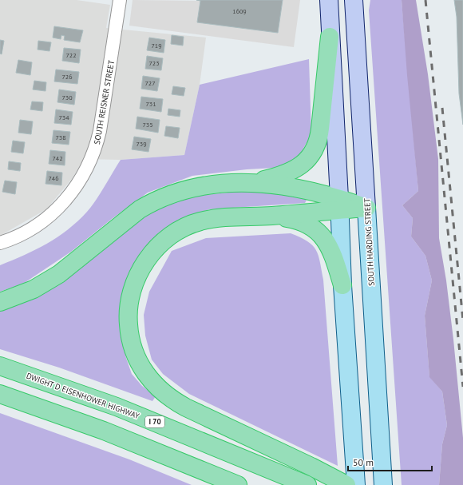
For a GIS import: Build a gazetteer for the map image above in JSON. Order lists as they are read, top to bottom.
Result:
{
  "streets": {
    "highway": ["DWIGHT D EISENHOWER HIGHWAY", "I 70"],
    "main road": ["SOUTH HARDING STREET"],
    "street": ["SOUTH REISNER STREET"]
  },
  "house_numbers": [
    "1609",
    "719",
    "722",
    "723",
    "726",
    "727",
    "730",
    "731",
    "734",
    "735",
    "738",
    "739",
    "742",
    "746"
  ],
  "scale_bar": "50 m"
}
